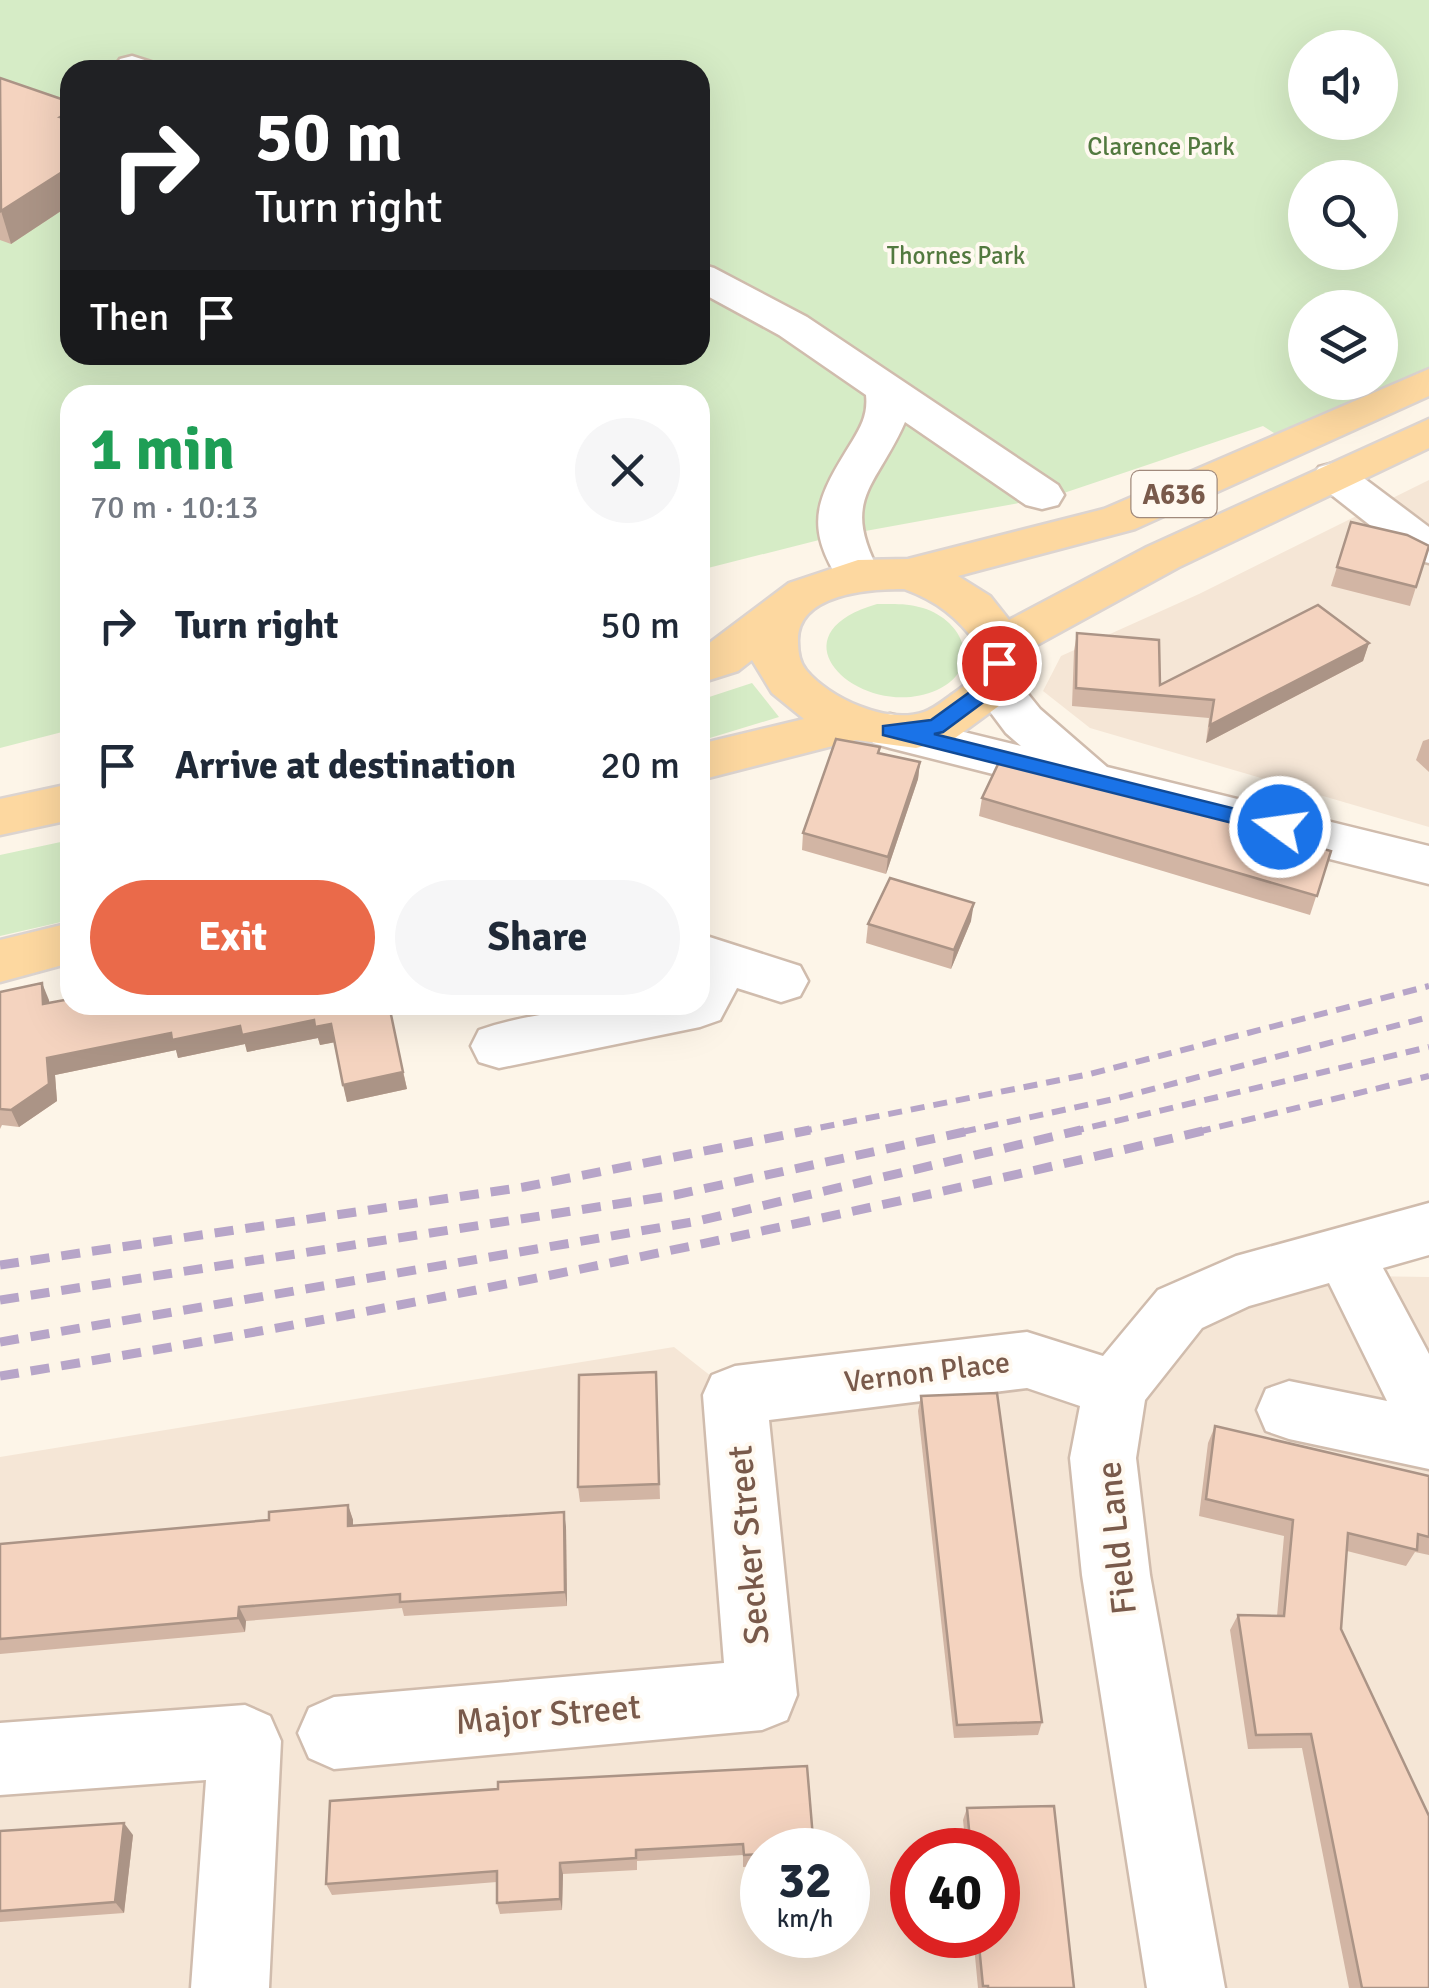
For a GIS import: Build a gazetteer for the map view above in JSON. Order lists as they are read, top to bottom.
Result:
{
  "streets": {
    "main road": ["A636"],
    "street": [
      "Vernon Place",
      "Field Lane",
      "Secker Street",
      "Major Street"
    ]
  },
  "crossings": [
    ["Vernon Place", "Field Lane"],
    ["Vernon Place", "Secker Street"],
    ["Secker Street", "Major Street"]
  ],
  "parks": ["Clarence Park", "Thornes Park"],
  "page": {
    "turn": ["50 m", "Turn right"],
    "then": "Then",
    "heading": ["1 min", "70 m · 10:13"],
    "list": [
      {
        "name": "Turn right",
        "value": "50 m"
      },
      {
        "name": "Arrive at destination",
        "value": "20 m"
      }
    ],
    "buttons": ["Exit", "Share"],
    "speed": "32 km/h",
    "limit": "40"
  }
}
